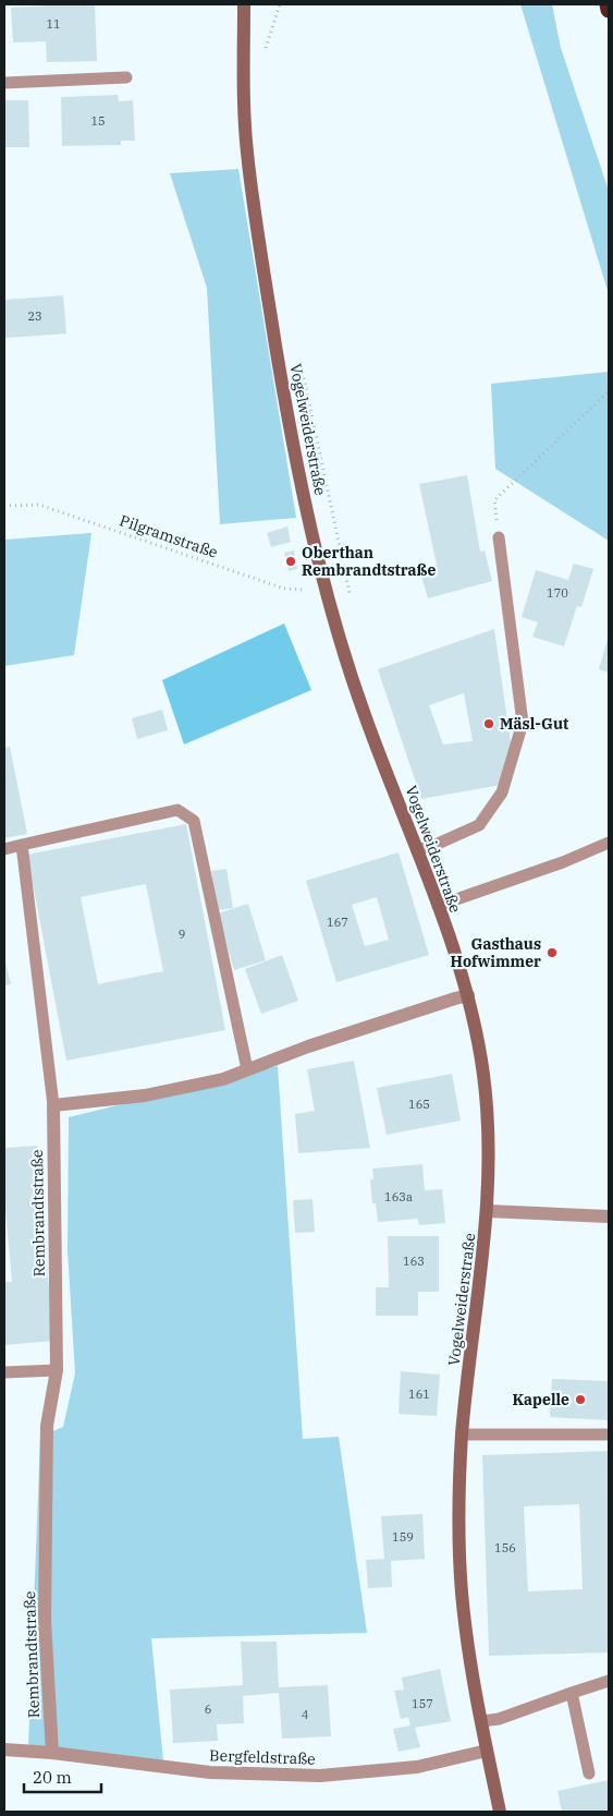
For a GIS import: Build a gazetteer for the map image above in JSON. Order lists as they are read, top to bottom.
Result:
{
  "streets": {
    "main road": ["Vogelweiderstraße"],
    "street": ["Rembrandtstraße", "Bergfeldstraße"],
    "path": ["Pilgramstraße"]
  },
  "crossings": [
    ["Vogelweiderstraße", "Pilgramstraße"],
    ["Vogelweiderstraße", "Bergfeldstraße"],
    ["Rembrandtstraße", "Bergfeldstraße"]
  ],
  "places": [
    "Oberthan Rembrandtstraße",
    "Mäsl-Gut",
    "Gasthaus Hofwimmer",
    "Kapelle"
  ],
  "house_numbers": [
    "11",
    "15",
    "23",
    "170",
    "167",
    "9",
    "165",
    "163a",
    "163",
    "161",
    "159",
    "156",
    "157",
    "6",
    "4"
  ],
  "scale_bar": "20 m"
}
